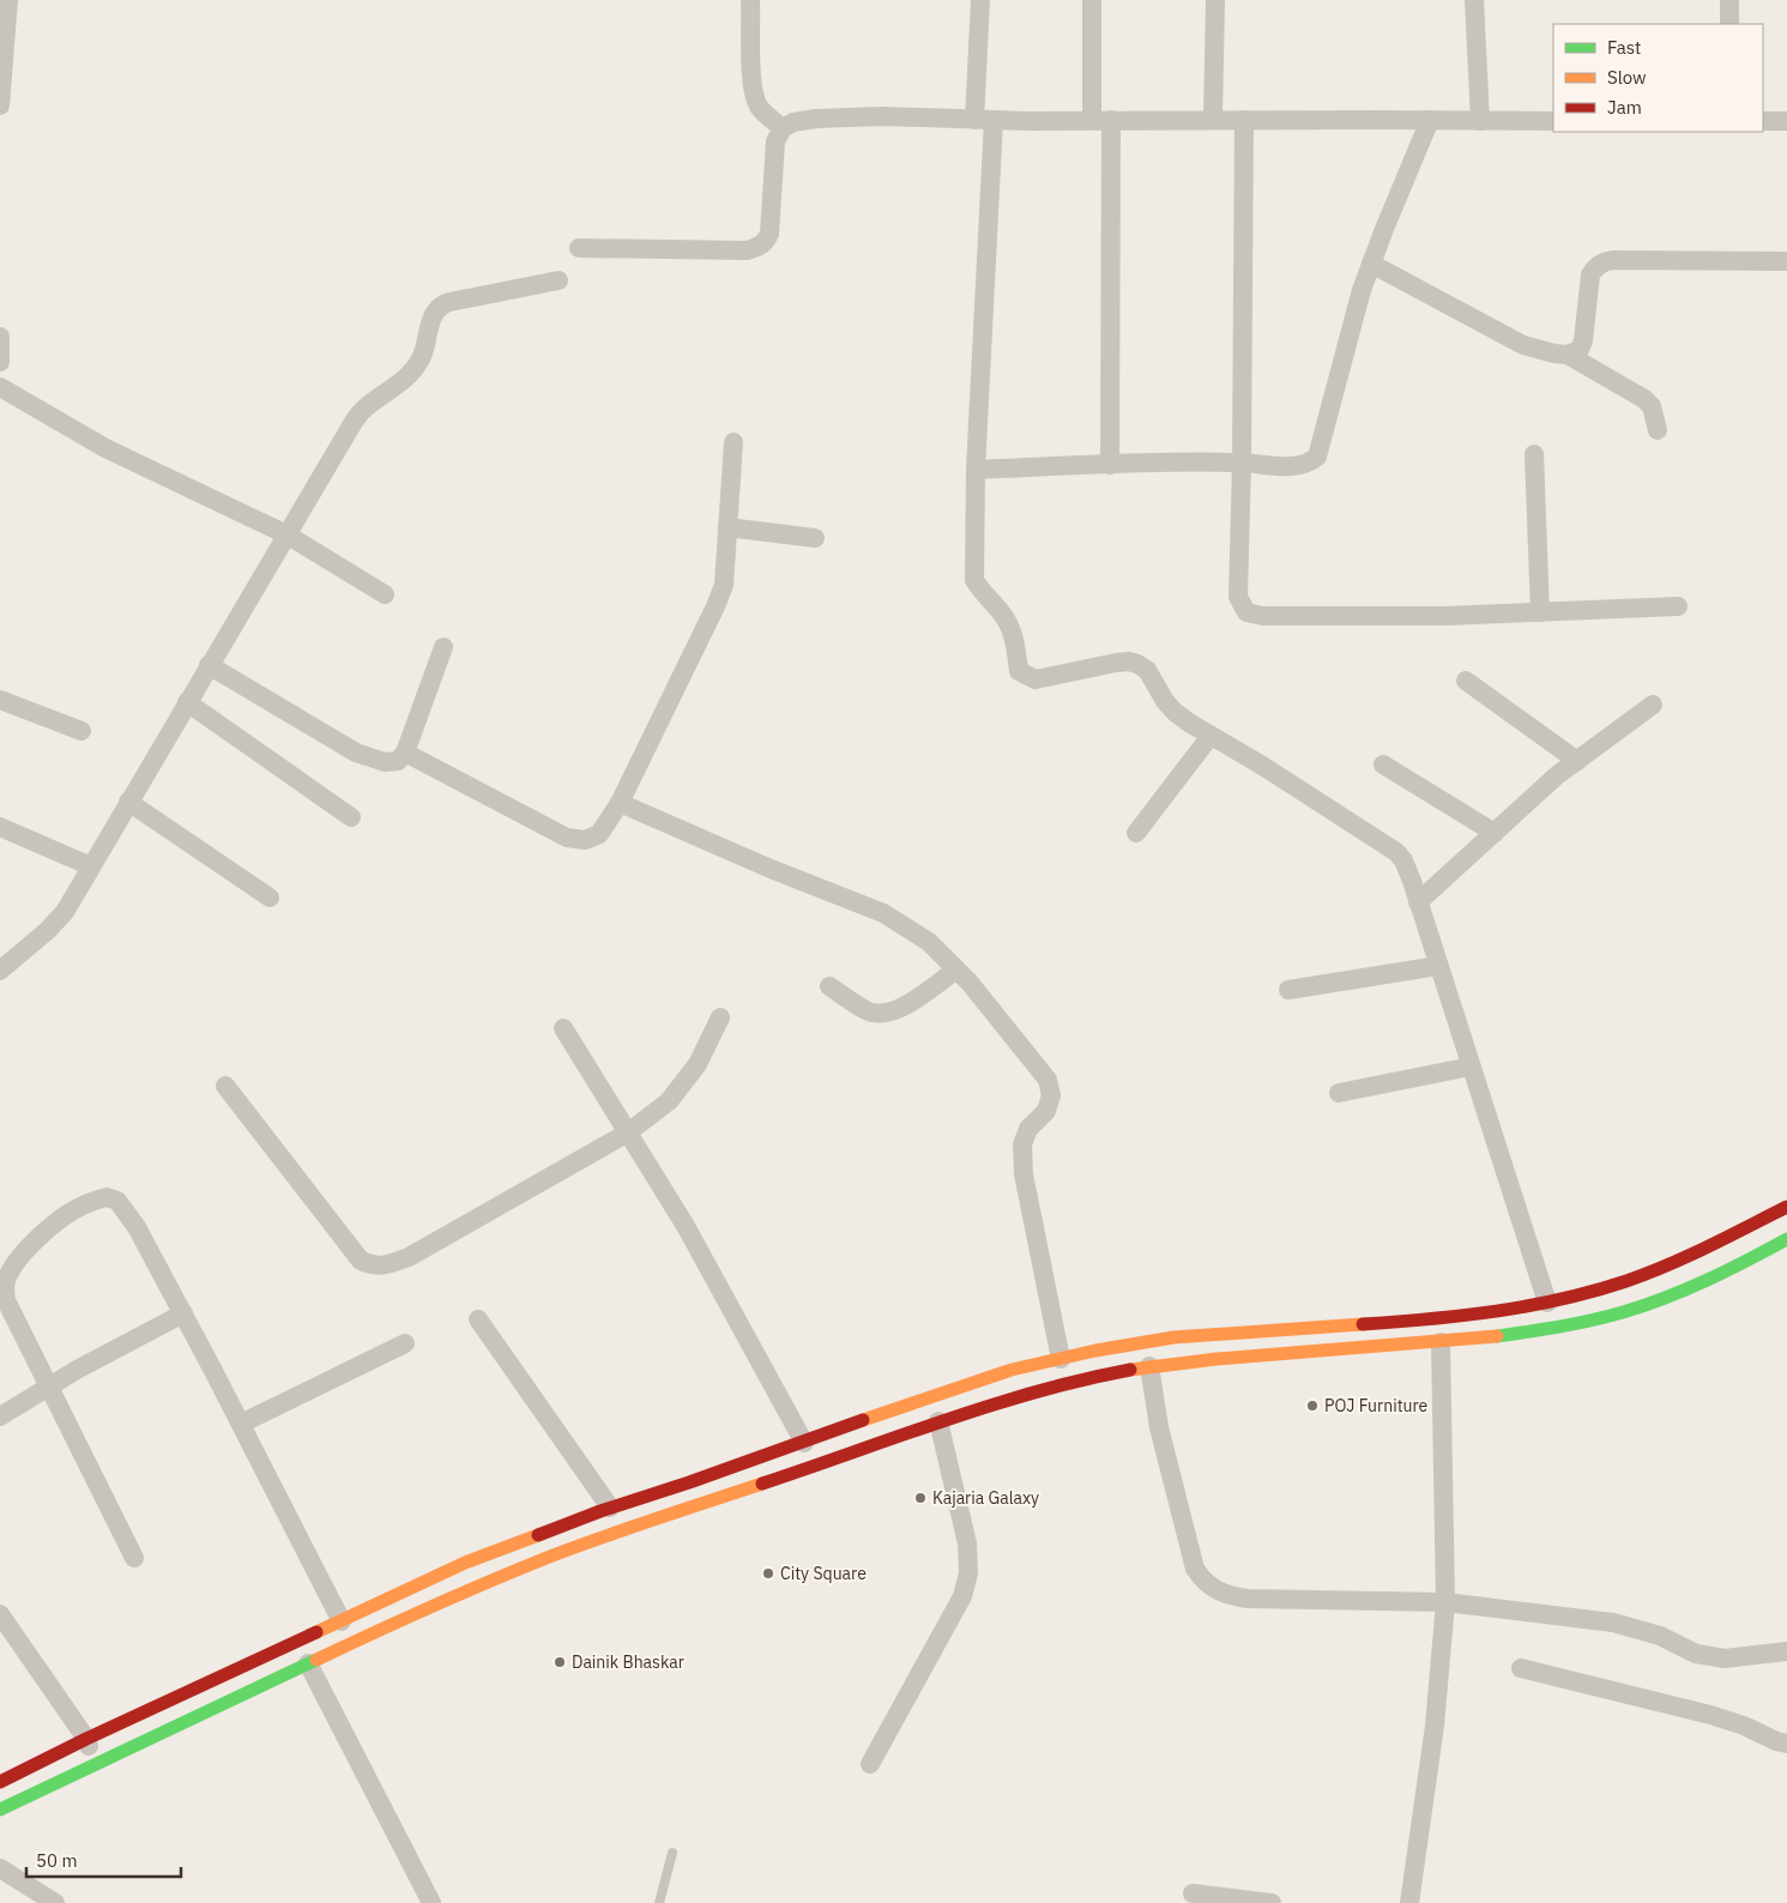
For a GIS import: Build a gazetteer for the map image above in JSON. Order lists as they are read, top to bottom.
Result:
{
  "places": [
    "POJ Furniture",
    "Kajaria Galaxy",
    "City Square",
    "Dainik Bhaskar"
  ],
  "legend": ["Fast", "Slow", "Jam"],
  "scale_bar": "50 m"
}
